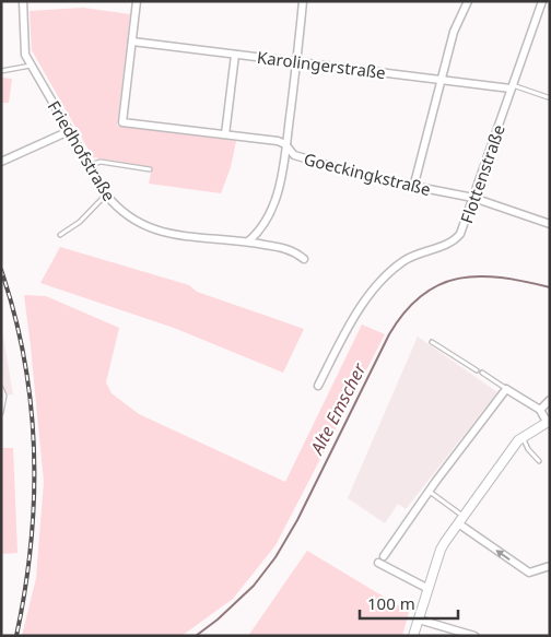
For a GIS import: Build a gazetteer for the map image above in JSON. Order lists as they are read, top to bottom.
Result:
{
  "streets": {
    "street": [
      "Karolingerstraße",
      "Friedhofstraße",
      "Goeckingkstraße",
      "Flottenstraße"
    ]
  },
  "crossings": [
    ["Karolingerstraße", "Goeckingkstraße"],
    ["Karolingerstraße", "Flottenstraße"],
    ["Goeckingkstraße", "Flottenstraße"]
  ],
  "water": ["Alte Emscher"],
  "scale_bar": "100 m"
}
